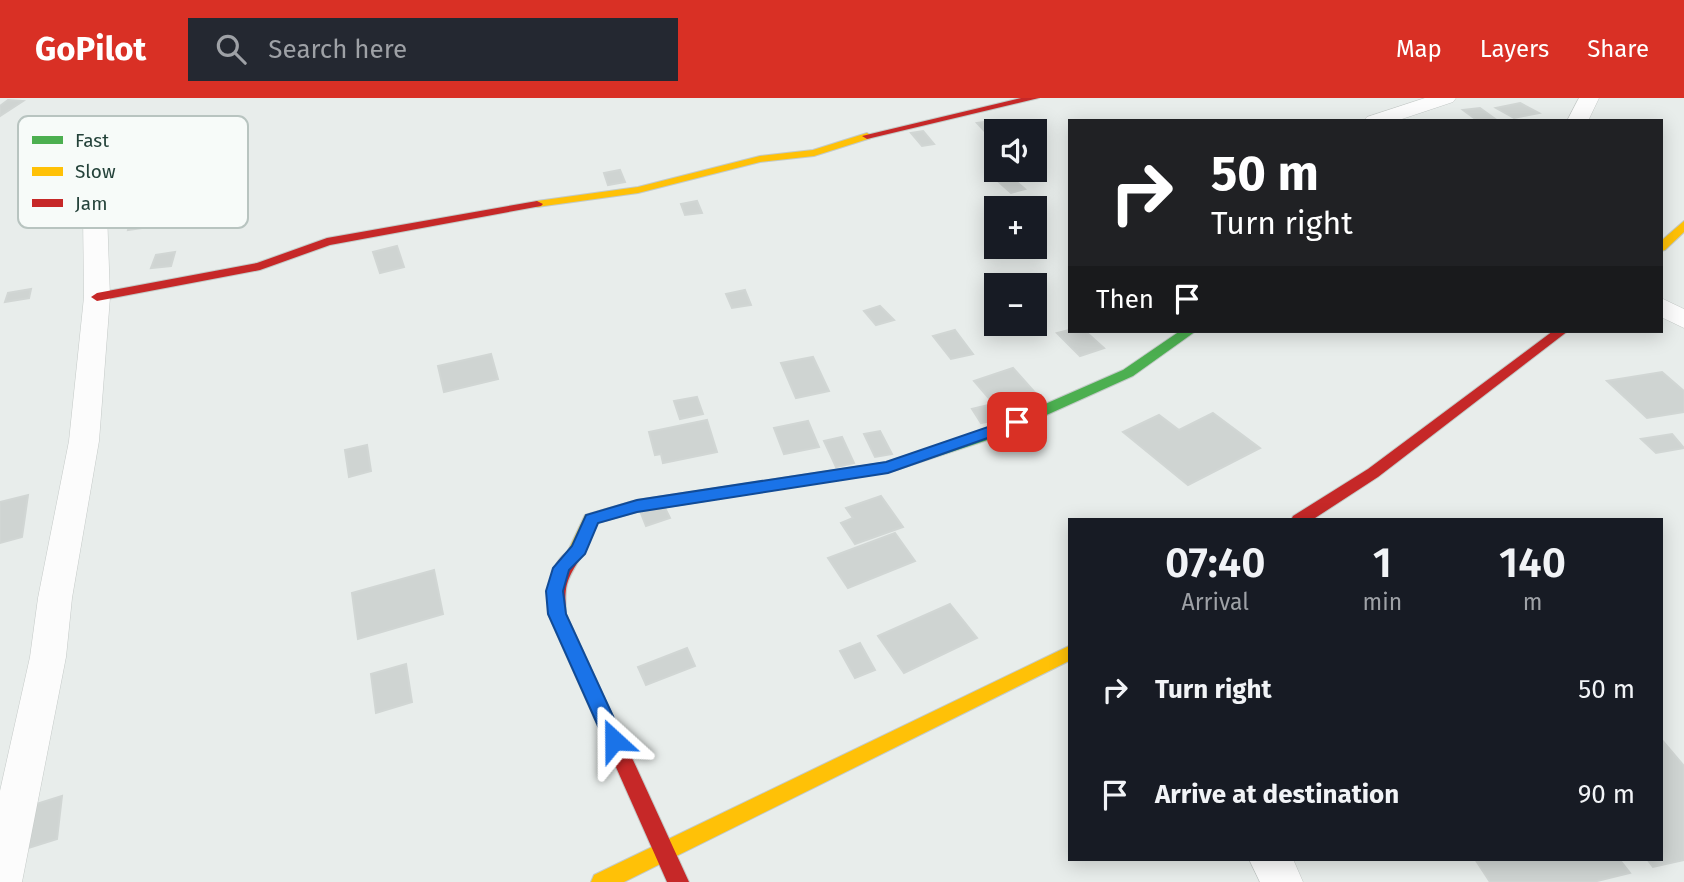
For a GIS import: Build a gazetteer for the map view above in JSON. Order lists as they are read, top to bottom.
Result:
{
  "legend": ["Fast", "Slow", "Jam"],
  "page": {
    "header": "GoPilot",
    "search": "Search here",
    "nav": ["Map", "Layers", "Share"],
    "map_buttons": ["+", "−"],
    "turn": ["50 m", "Turn right"],
    "then": "Then",
    "eta": [
      "07:40",
      "Arrival",
      "1",
      "min",
      "140",
      "m"
    ],
    "list": [
      {
        "name": "Turn right",
        "value": "50 m"
      },
      {
        "name": "Arrive at destination",
        "value": "90 m"
      }
    ]
  }
}
